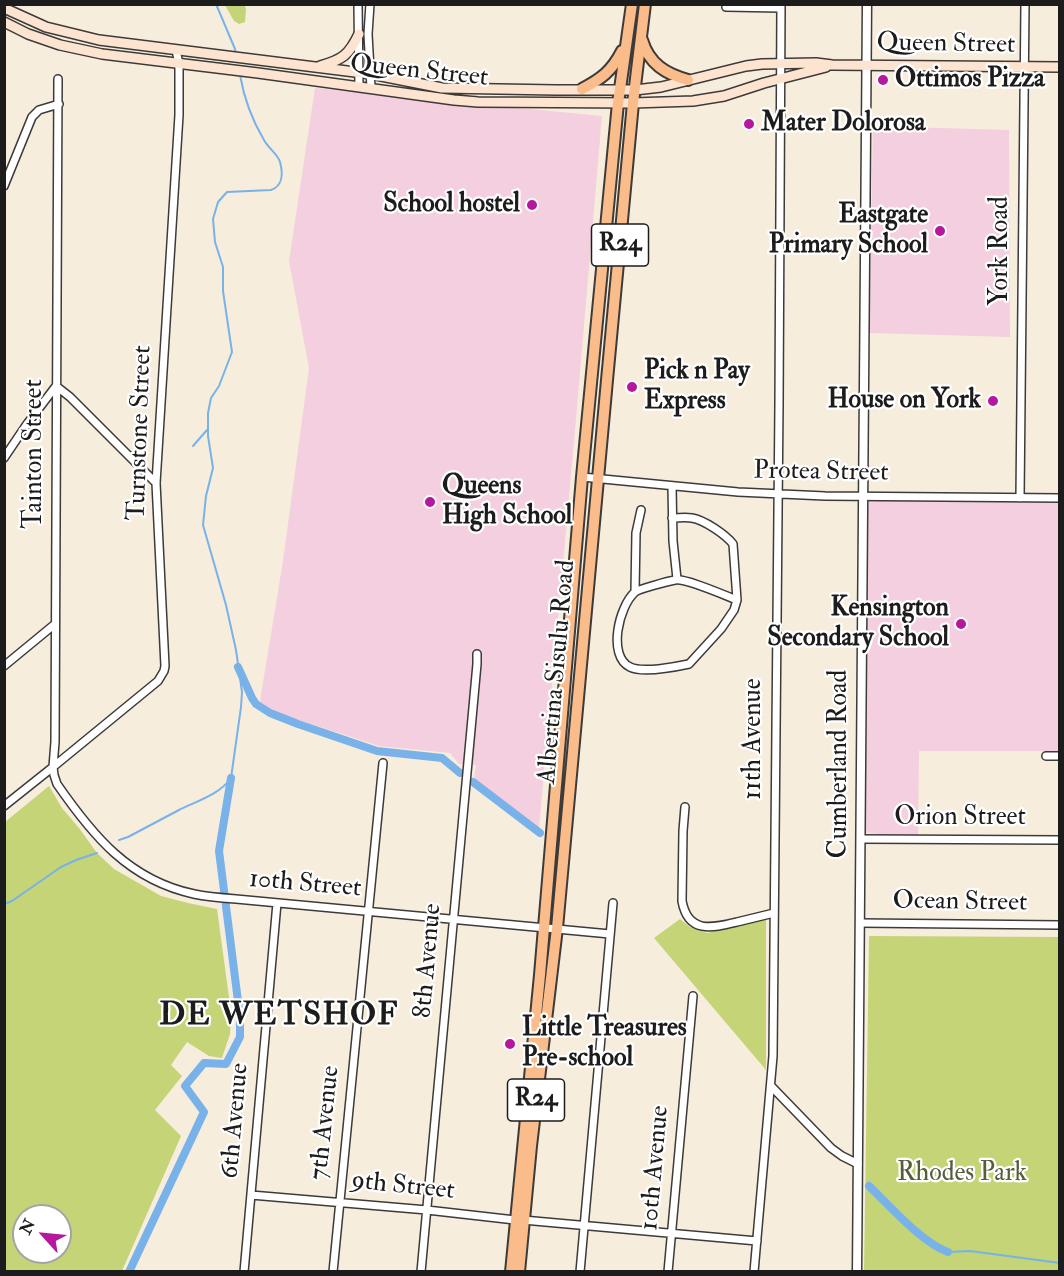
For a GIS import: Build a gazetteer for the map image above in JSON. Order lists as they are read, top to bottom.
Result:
{
  "streets": {
    "main road": ["Queen Street", "R24", "Albertina Sisulu Road"],
    "street": [
      "York Road",
      "Turnstone Street",
      "Tainton Street",
      "Protea Street",
      "11th Avenue",
      "Cumberland Road",
      "Orion Street",
      "10th Street",
      "Ocean Street",
      "8th Avenue",
      "6th Avenue",
      "7th Avenue",
      "10th Avenue",
      "9th Street"
    ]
  },
  "crossings": [
    ["Queen Street", "York Road"],
    ["Queen Street", "Turnstone Street"],
    ["Queen Street", "Albertina Sisulu Road"],
    ["Queen Street", "11th Avenue"],
    ["Queen Street", "Cumberland Road"],
    ["York Road", "Protea Street"],
    ["Turnstone Street", "Tainton Street"],
    ["Turnstone Street", "10th Street"],
    ["Tainton Street", "10th Street"],
    ["Protea Street", "Albertina Sisulu Road"],
    ["Protea Street", "11th Avenue"],
    ["Protea Street", "Cumberland Road"],
    ["Albertina Sisulu Road", "10th Street"],
    ["Albertina Sisulu Road", "9th Street"],
    ["11th Avenue", "9th Street"],
    ["Cumberland Road", "Orion Street"],
    ["Cumberland Road", "Ocean Street"],
    ["10th Street", "8th Avenue"],
    ["10th Street", "6th Avenue"],
    ["10th Street", "7th Avenue"],
    ["8th Avenue", "9th Street"],
    ["6th Avenue", "9th Street"],
    ["7th Avenue", "9th Street"],
    ["10th Avenue", "9th Street"]
  ],
  "districts": ["DE WETSHOF"],
  "parks": ["Rhodes Park"],
  "places": [
    "Ottimos Pizza",
    "Mater Dolorosa",
    "School hostel",
    "Eastgate Primary School",
    "Pick n Pay Express",
    "House on York",
    "Queens High School",
    "Kensington Secondary School",
    "Little Treasures Pre-school"
  ],
  "north": "top left"
}
